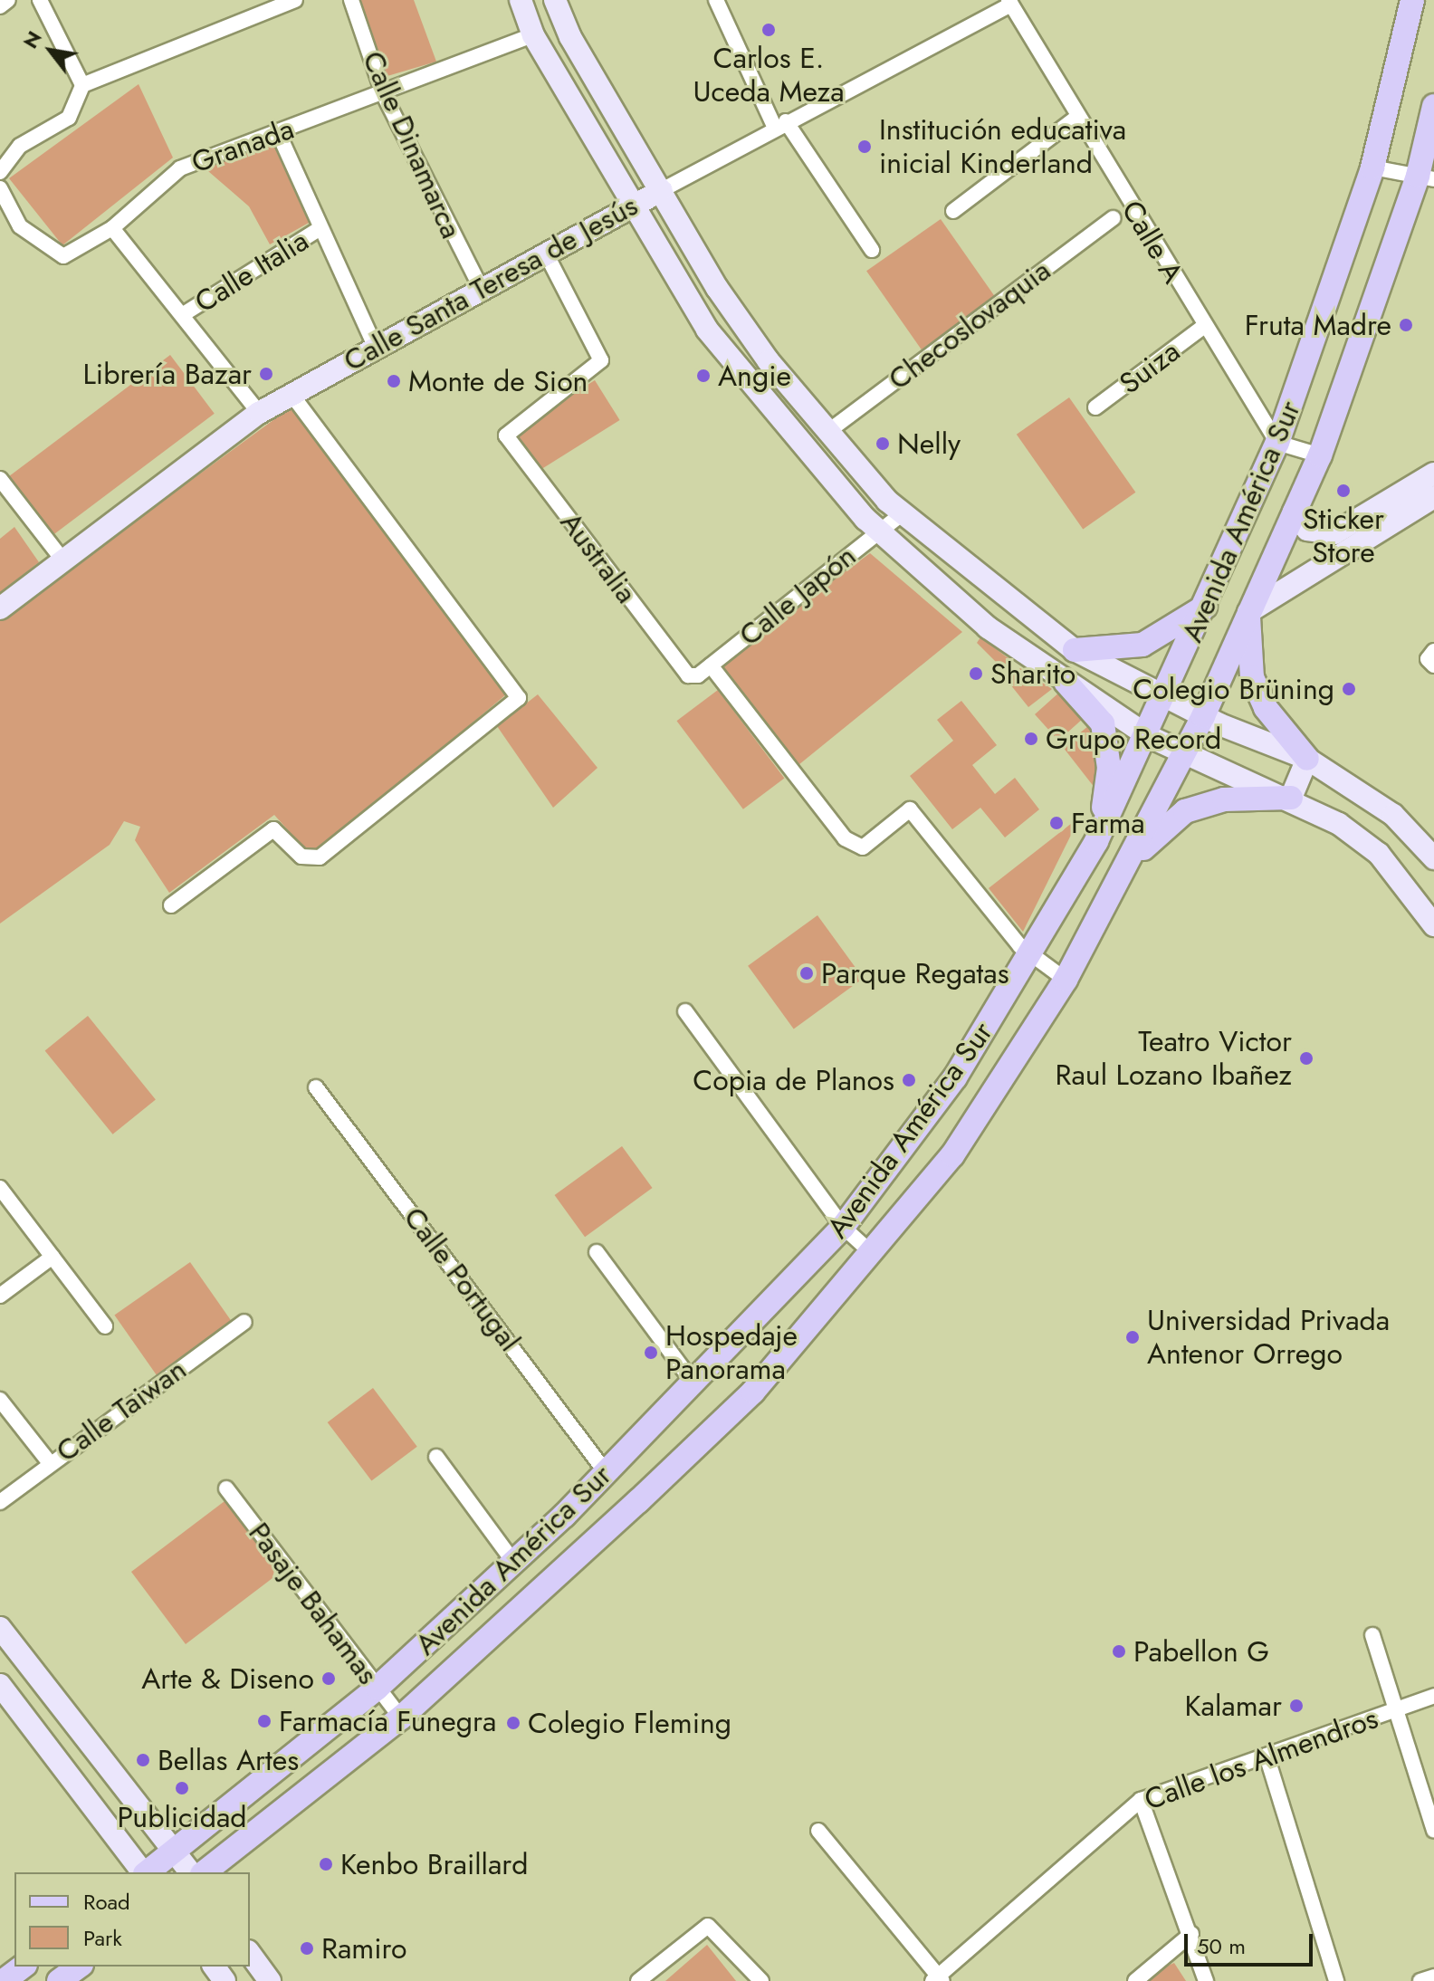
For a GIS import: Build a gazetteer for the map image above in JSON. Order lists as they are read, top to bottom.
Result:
{
  "streets": {
    "main road": ["Calle Santa Teresa de Jesús", "Avenida América Sur"],
    "street": [
      "Calle Dinamarca",
      "Granada",
      "Calle A",
      "Calle Italia",
      "Checoslovaquia",
      "Suiza",
      "Australia",
      "Calle Japón",
      "Calle Portugal",
      "Calle Taiwan",
      "Pasaje Bahamas",
      "Calle los Almendros"
    ]
  },
  "crossings": [
    ["Calle Dinamarca", "Granada"],
    ["Calle Dinamarca", "Calle Santa Teresa de Jesús"],
    ["Calle A", "Calle Santa Teresa de Jesús"],
    ["Calle A", "Suiza"],
    ["Calle A", "Avenida América Sur"],
    ["Calle Santa Teresa de Jesús", "Australia"],
    ["Avenida América Sur", "Calle Portugal"],
    ["Avenida América Sur", "Pasaje Bahamas"],
    ["Australia", "Calle Japón"]
  ],
  "places": [
    "Carlos E. Uceda Meza",
    "Institución educativa inicial Kinderland",
    "Fruta Madre",
    "Librería Bazar",
    "Angie",
    "Monte de Sion",
    "Nelly",
    "Sticker Store",
    "Sharito",
    "Colegio Brüning",
    "Grupo Record",
    "Farma",
    "Parque Regatas",
    "Teatro Victor Raul Lozano Ibañez",
    "Copia de Planos",
    "Universidad Privada Antenor Orrego",
    "Hospedaje Panorama",
    "Pabellon G",
    "Arte & Diseno",
    "Kalamar",
    "Farmacía Funegra",
    "Colegio Fleming",
    "Bellas Artes",
    "Publicidad",
    "Kenbo Braillard",
    "Ramiro"
  ],
  "legend": ["Road", "Park"],
  "scale_bar": "50 m",
  "north": "top left"
}
